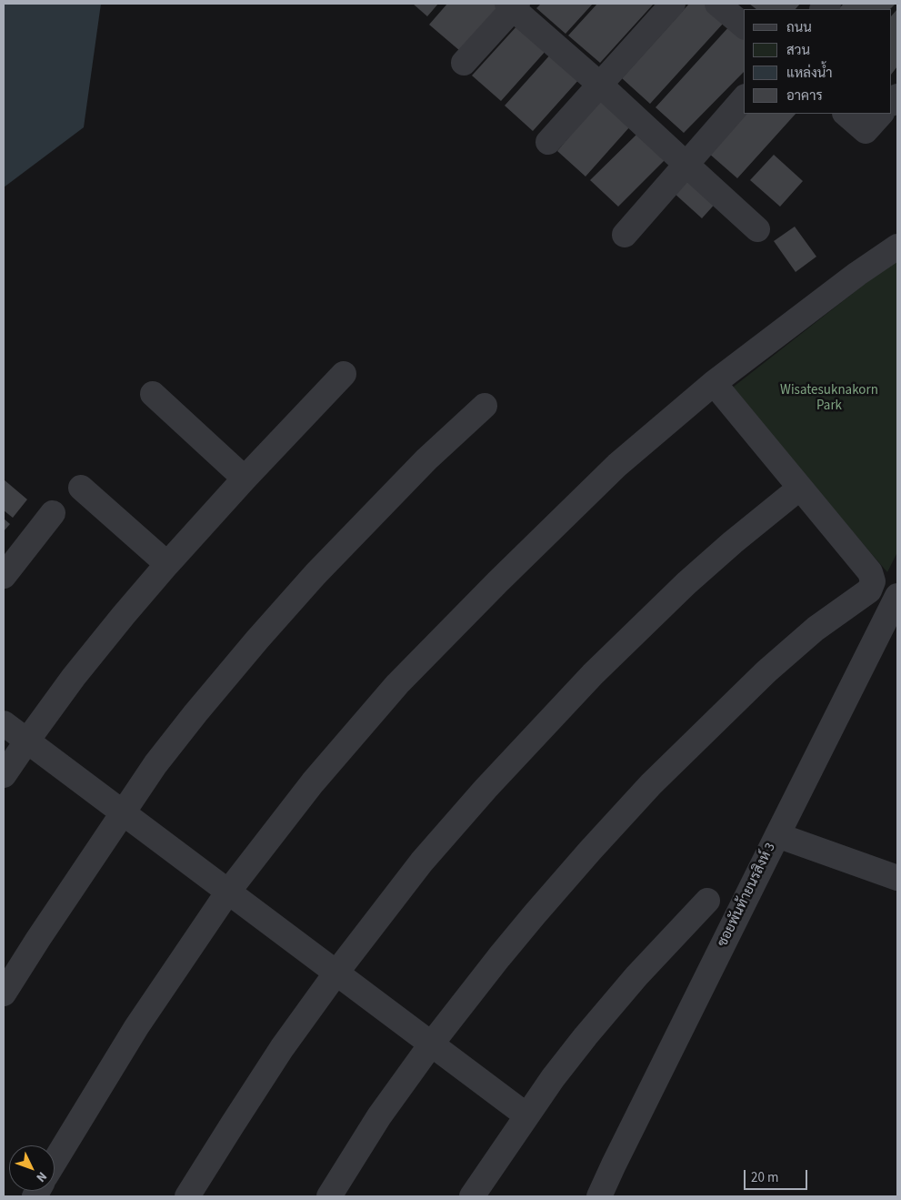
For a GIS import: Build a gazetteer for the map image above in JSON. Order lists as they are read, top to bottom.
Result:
{
  "streets": {
    "street": ["ซอยพันท้ายนรสิงห์ 3"]
  },
  "parks": ["Wisatesuknakorn Park"],
  "legend": [
    "ถนน",
    "สวน",
    "แหล่งน้ำ",
    "อาคาร"
  ],
  "scale_bar": "20 m",
  "north": "bottom right"
}
